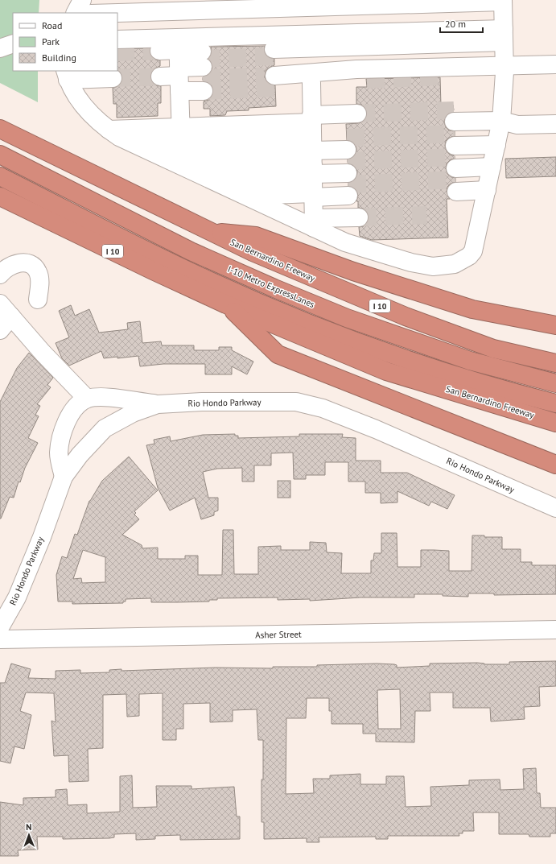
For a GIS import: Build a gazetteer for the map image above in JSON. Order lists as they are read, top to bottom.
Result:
{
  "streets": {
    "highway": ["I 10", "San Bernardino Freeway", "I-10 Metro ExpressLanes"],
    "street": ["Rio Hondo Parkway", "Asher Street"]
  },
  "legend": ["Road", "Park", "Building"],
  "scale_bar": "20 m",
  "north": "top"
}
